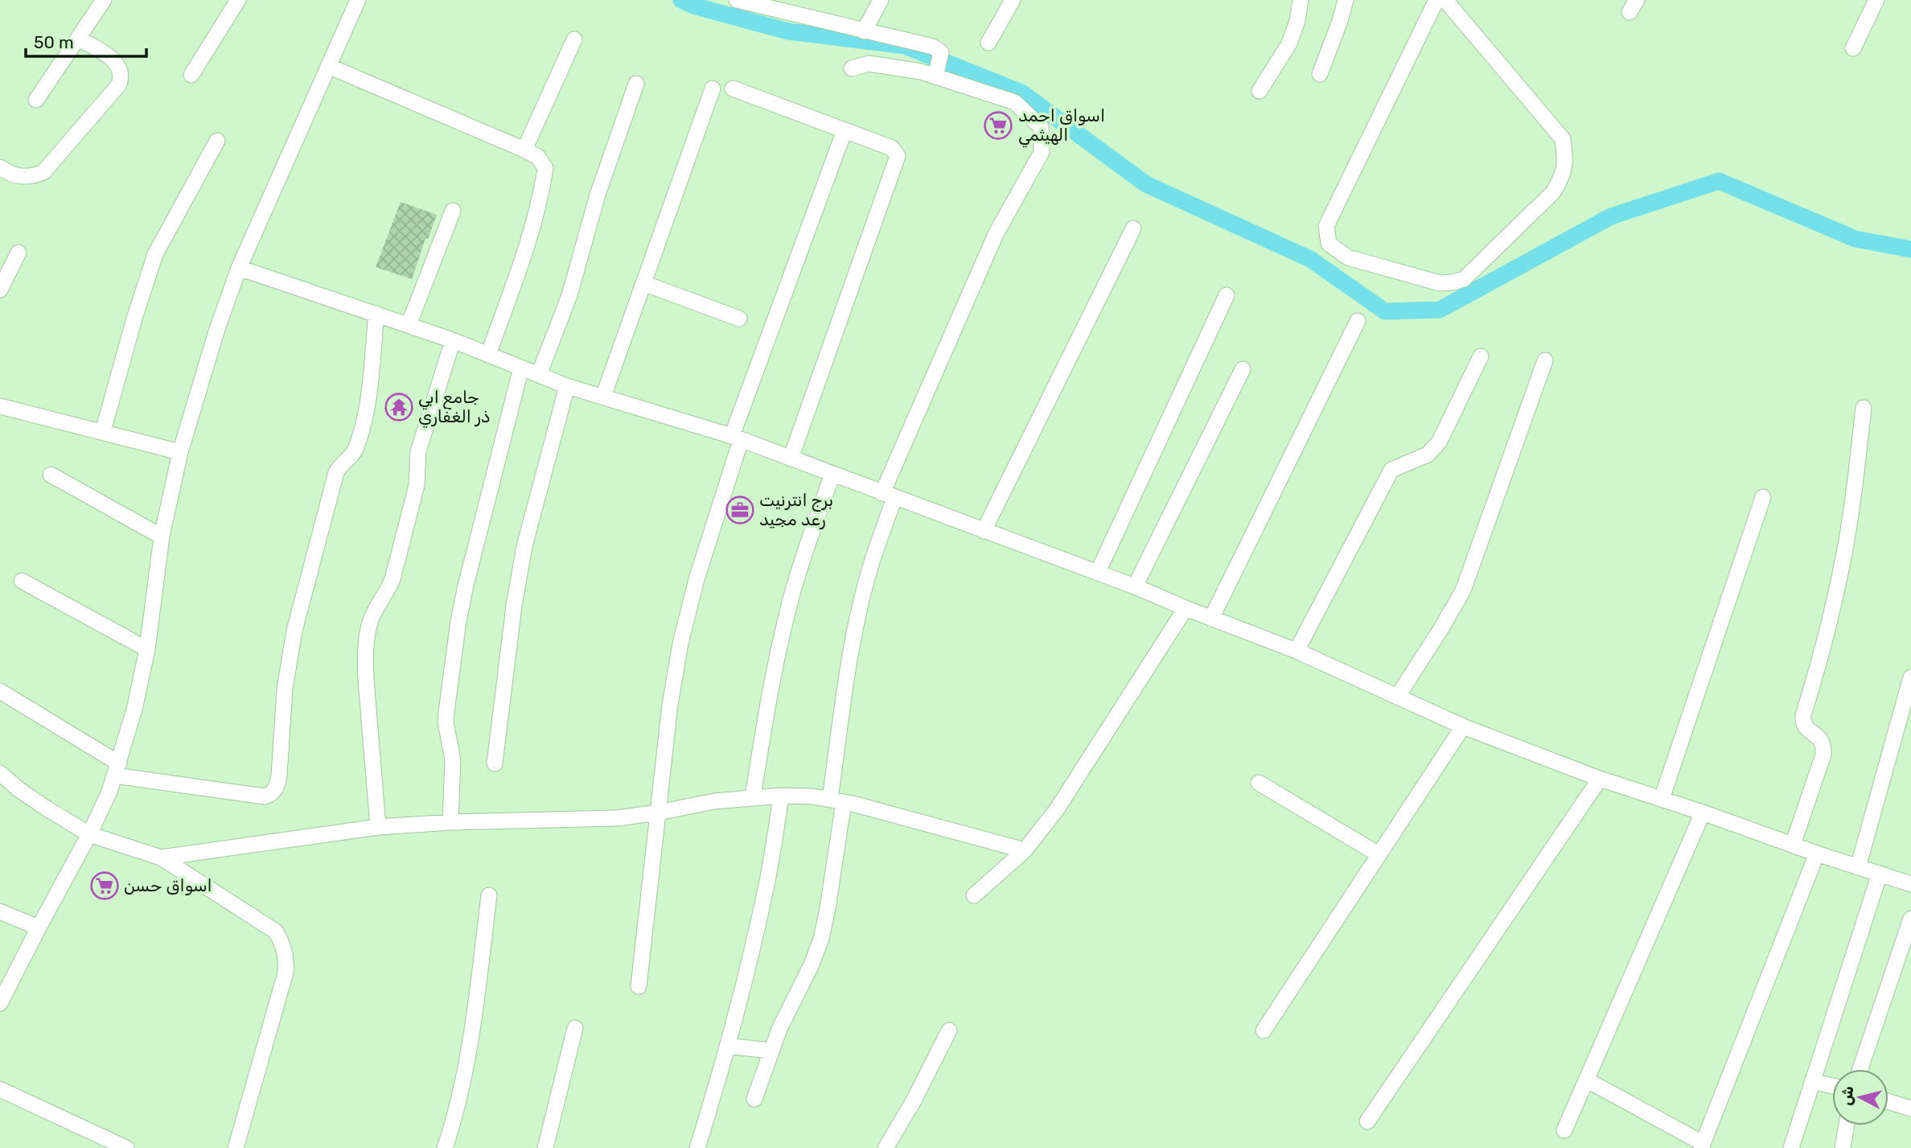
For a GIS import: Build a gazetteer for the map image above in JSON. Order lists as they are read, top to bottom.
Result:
{
  "places": {
    "supermarket": ["اسواق احمد الهيثمي", "اسواق حسن"],
    "temple": ["جامع ابي ذر الغفاري"],
    "office": ["برج انترنيت رعد مجيد"]
  },
  "scale_bar": "50 m",
  "north": "left"
}
